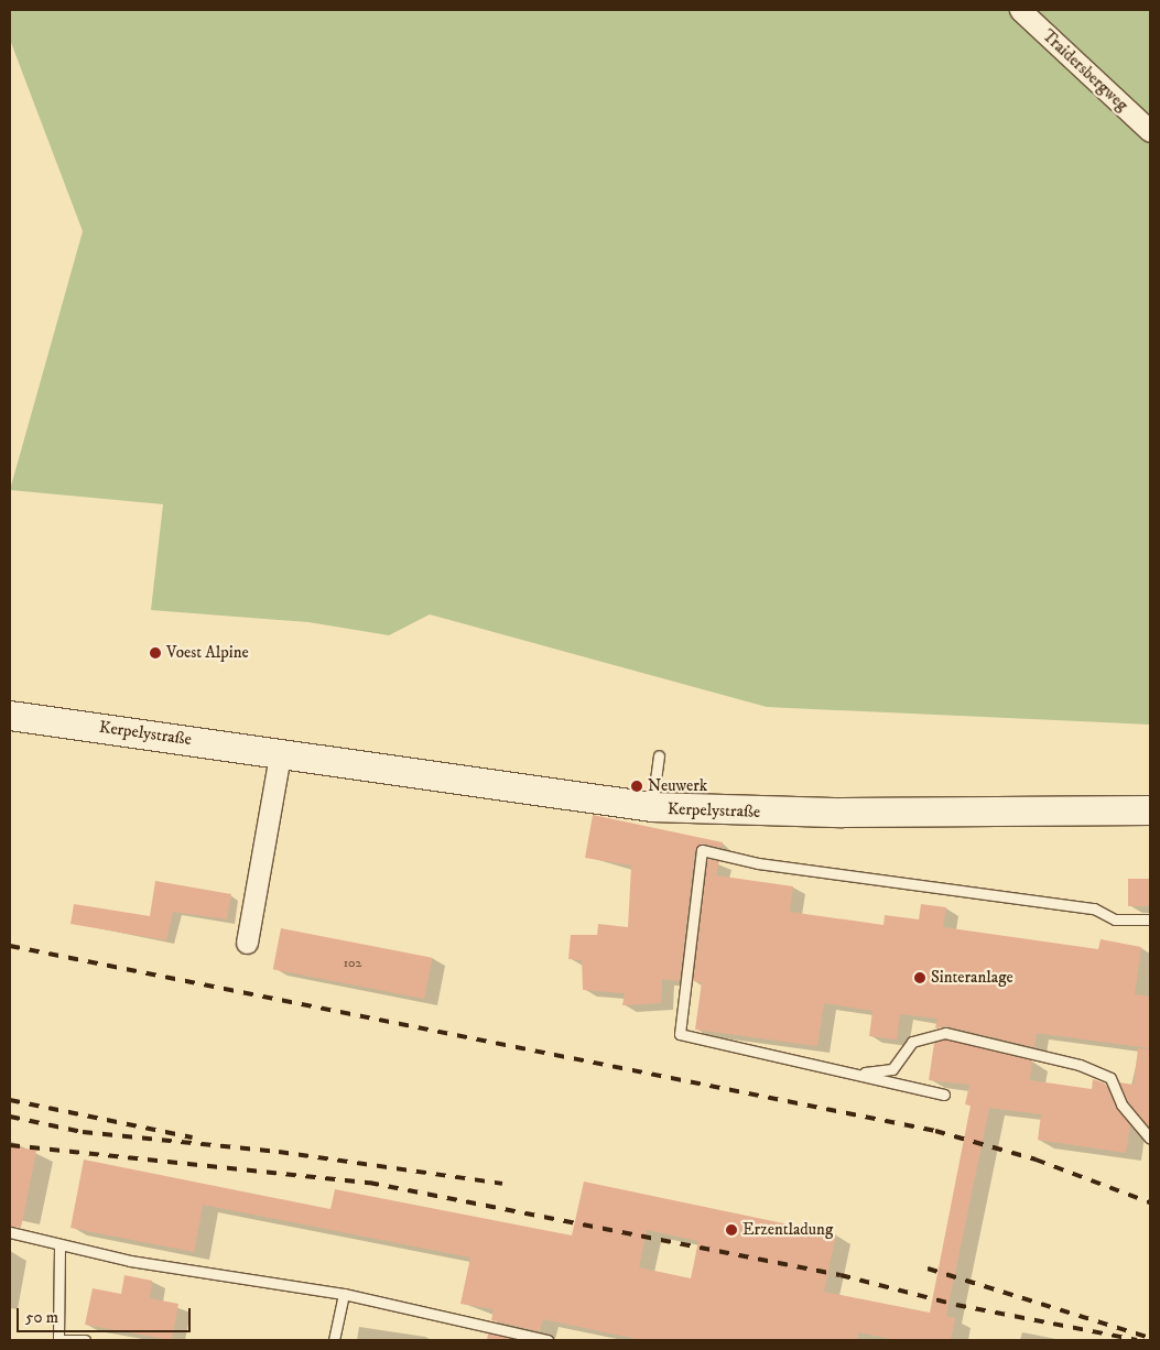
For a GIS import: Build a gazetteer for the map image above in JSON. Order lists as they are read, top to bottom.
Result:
{
  "streets": {
    "main road": ["Kerpelystraße"],
    "street": ["Traidersbergweg"]
  },
  "places": [
    "Voest Alpine",
    "Neuwerk",
    "Sinteranlage",
    "Erzentladung"
  ],
  "house_numbers": ["102"],
  "scale_bar": "50 m"
}
